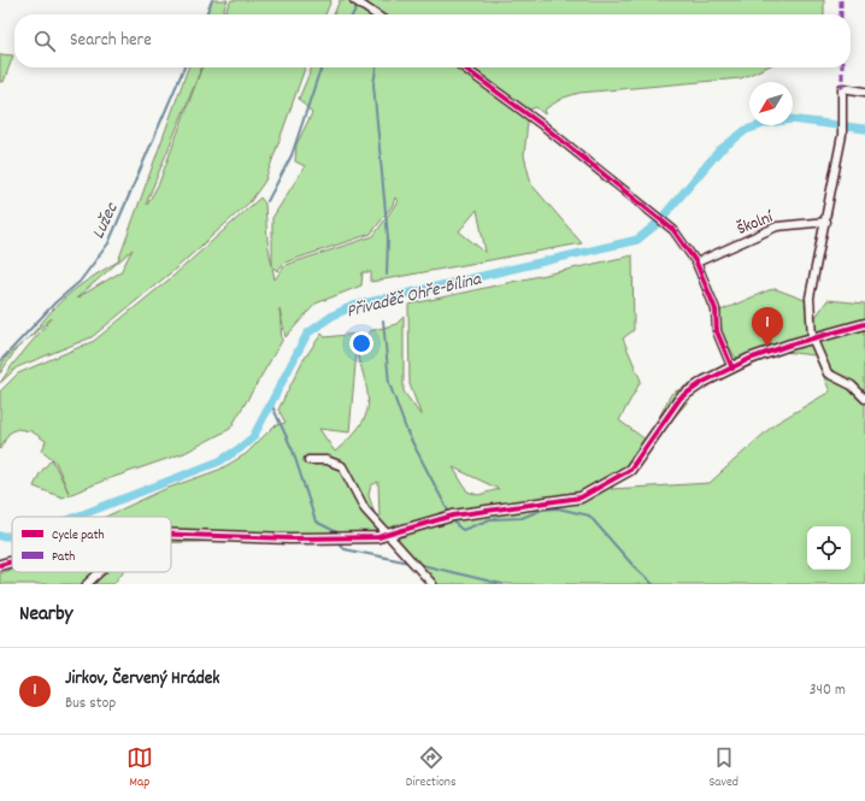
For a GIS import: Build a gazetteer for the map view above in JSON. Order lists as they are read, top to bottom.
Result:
{
  "streets": {
    "street": ["Školní"]
  },
  "water": ["Lužec", "Přivaděč Ohře-Bílina"],
  "legend": ["Cycle path", "Path"],
  "north": "bottom left",
  "page": {
    "search": "Search here",
    "pins": "1",
    "heading": "Nearby",
    "list": [
      {
        "mark": "1",
        "name": "Jirkov, Červený Hrádek",
        "note": "Bus stop",
        "value": "340 m"
      }
    ],
    "nav": ["Map", "Directions", "Saved"]
  }
}
